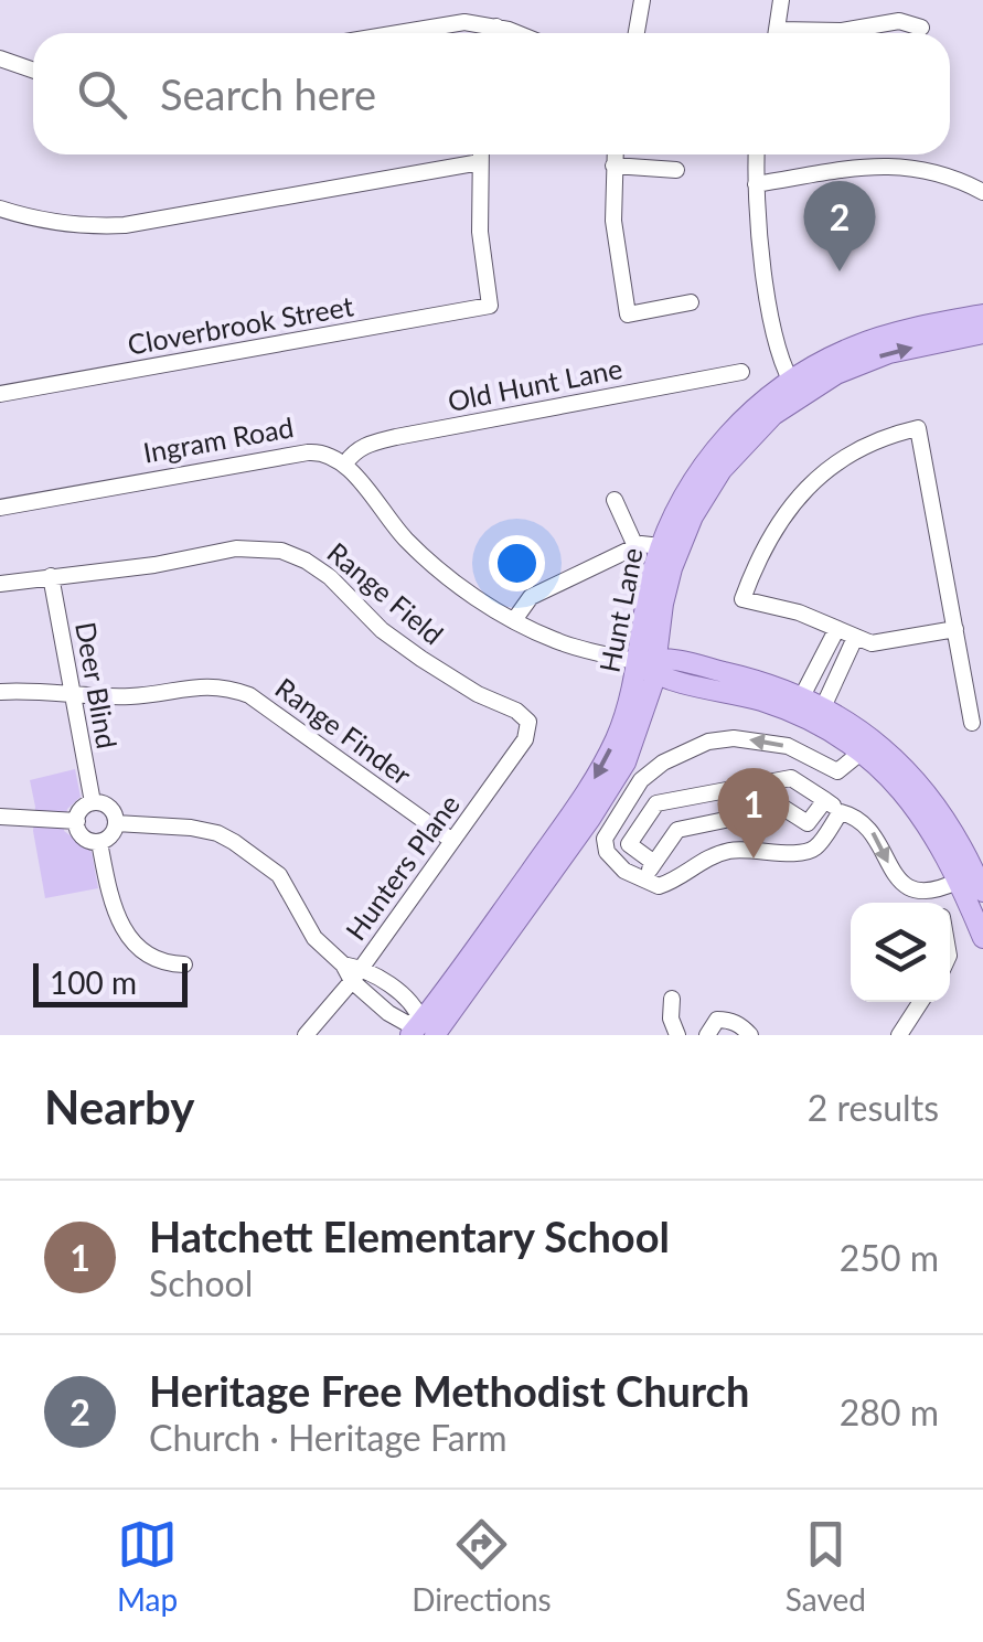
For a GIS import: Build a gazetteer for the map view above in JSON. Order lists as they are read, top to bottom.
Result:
{
  "streets": {
    "main road": ["Hunt Lane"],
    "street": [
      "Cloverbrook Street",
      "Old Hunt Lane",
      "Ingram Road",
      "Range Field",
      "Deer Blind",
      "Range Finder",
      "Hunters Plane"
    ]
  },
  "crossings": [
    ["Old Hunt Lane", "Ingram Road"],
    ["Range Field", "Deer Blind"],
    ["Range Field", "Hunters Plane"],
    ["Deer Blind", "Range Finder"],
    ["Range Finder", "Hunters Plane"]
  ],
  "scale_bar": "100 m",
  "page": {
    "search": "Search here",
    "pins": ["2", "1"],
    "scale": "100 m",
    "heading": ["Nearby", "2 results"],
    "list": [
      {
        "mark": "1",
        "name": "Hatchett Elementary School",
        "note": "School",
        "value": "250 m"
      },
      {
        "mark": "2",
        "name": "Heritage Free Methodist Church",
        "note": "Church · Heritage Farm",
        "value": "280 m"
      }
    ],
    "nav": ["Map", "Directions", "Saved"]
  }
}
